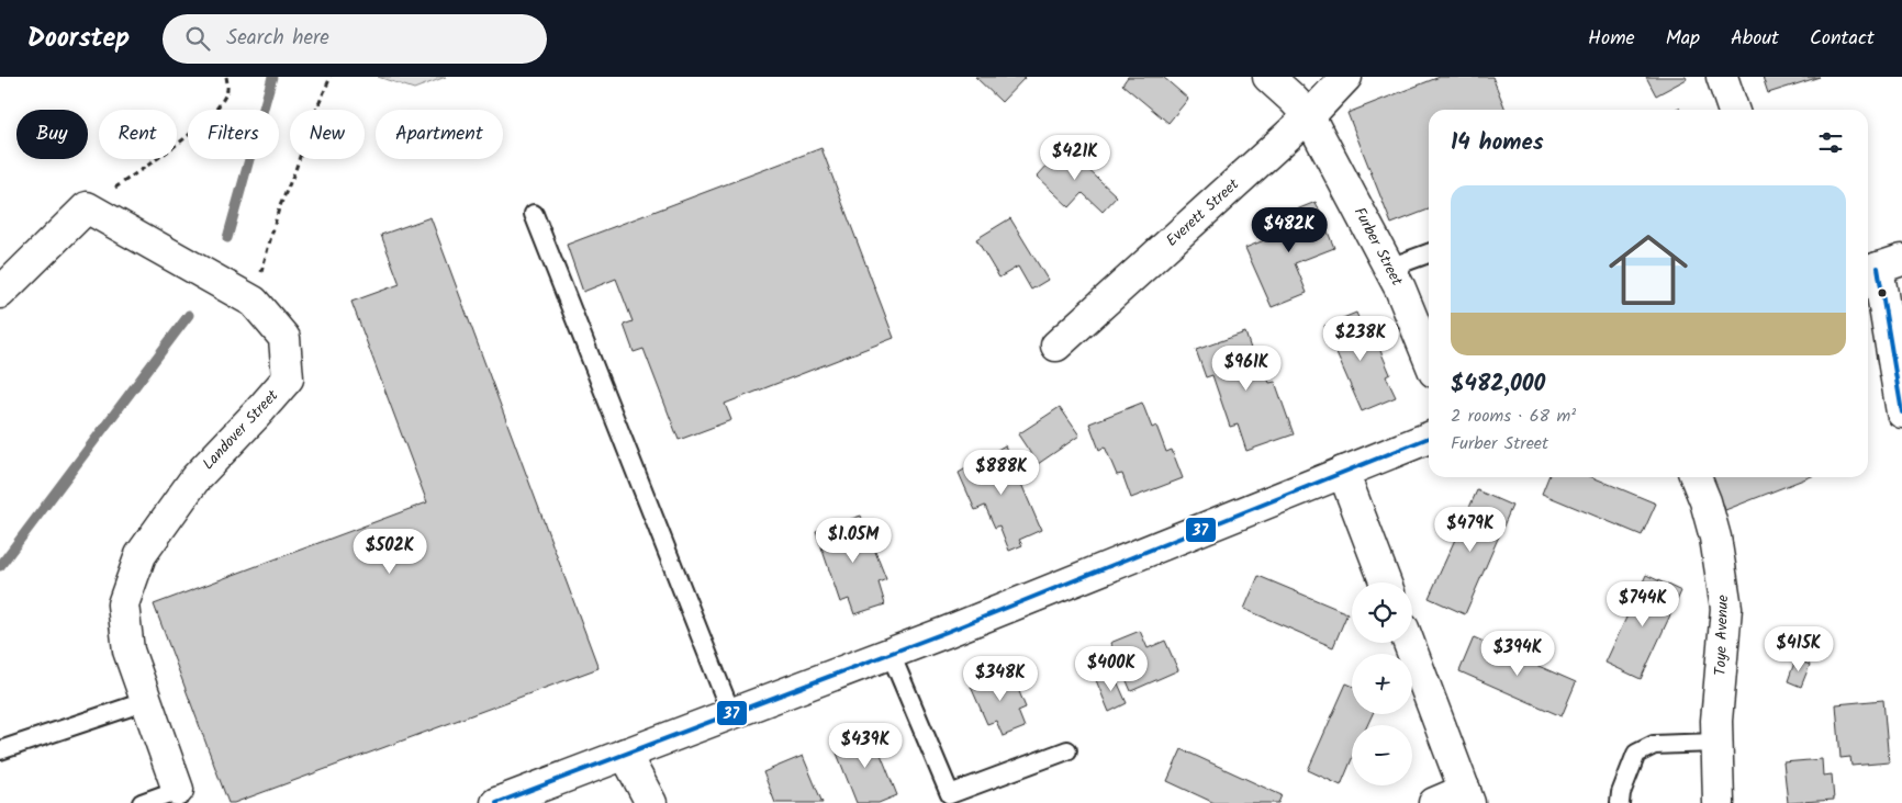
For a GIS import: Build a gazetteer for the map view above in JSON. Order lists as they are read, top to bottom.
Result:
{
  "streets": {
    "street": [
      "Everett Street",
      "Furber Street",
      "Landover Street",
      "Toye Avenue"
    ]
  },
  "crossings": [
    ["Everett Street", "Furber Street"]
  ],
  "lines": ["transit line 37"],
  "page": {
    "header": "Doorstep",
    "search": "Search here",
    "nav": [
      "Home",
      "Map",
      "About",
      "Contact"
    ],
    "chip": [
      "Buy",
      "Rent",
      "Filters",
      "New",
      "Apartment"
    ],
    "heading": "14 homes",
    "price": [
      "$421K",
      "$482K",
      "$238K",
      "$961K",
      "$888K",
      "$479K",
      "$1.05M",
      "$502K",
      "$744K",
      "$415K",
      "$394K",
      "$400K",
      "$348K",
      "$439K"
    ],
    "list": [
      {
        "name": "$482,000",
        "note": "2 rooms · 68 m² · Furber Street"
      }
    ],
    "map_buttons": ["+", "−"]
  }
}
